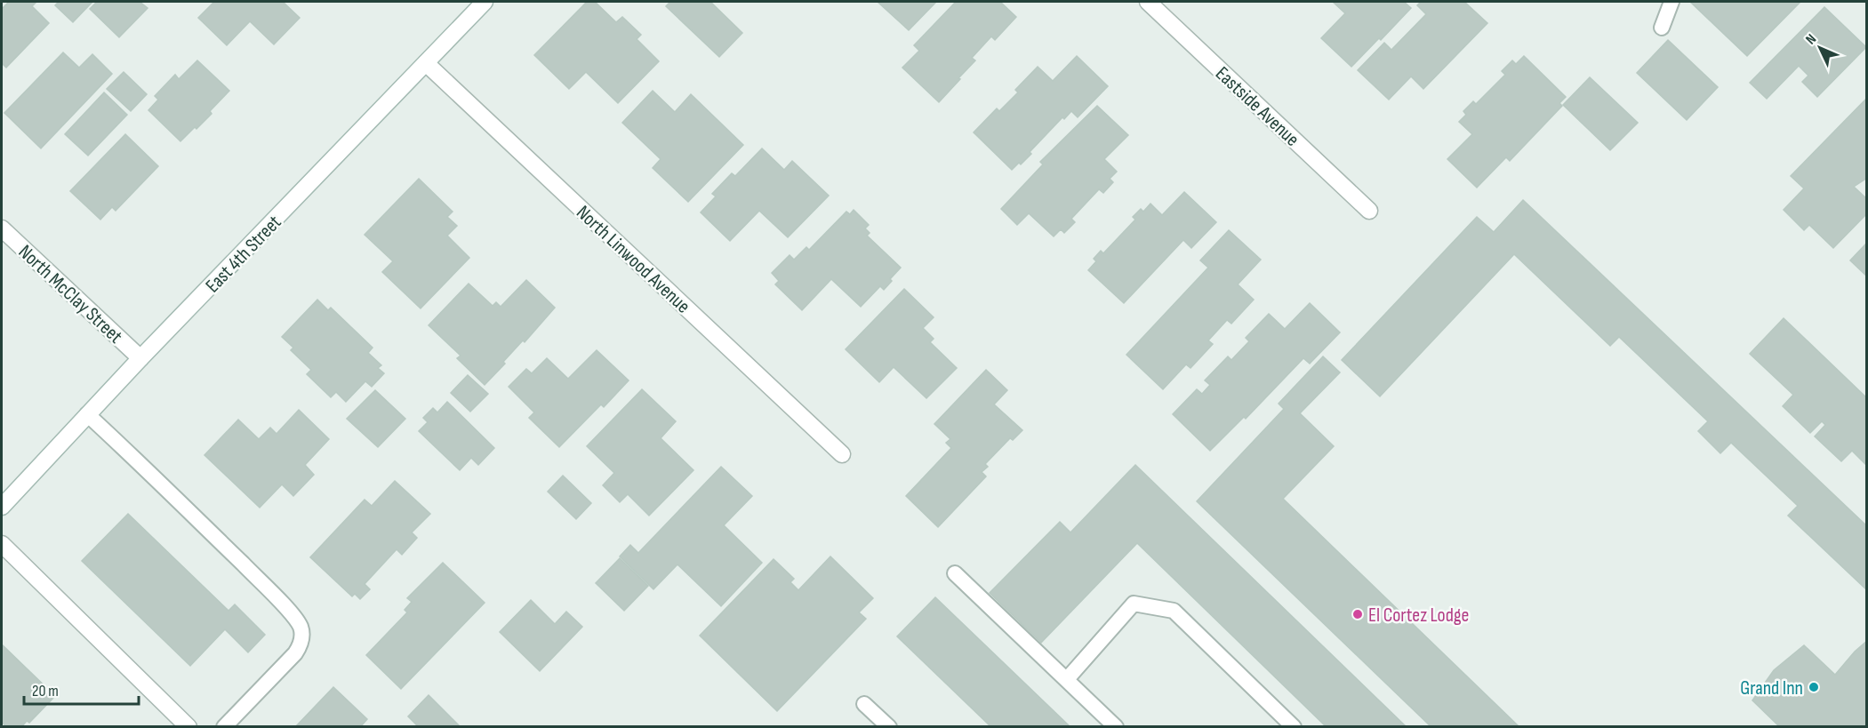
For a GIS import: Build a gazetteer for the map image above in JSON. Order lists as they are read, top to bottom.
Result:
{
  "streets": {
    "street": [
      "Eastside Avenue",
      "East 4th Street",
      "North Linwood Avenue",
      "North McClay Street"
    ]
  },
  "crossings": [
    ["East 4th Street", "North Linwood Avenue"],
    ["East 4th Street", "North McClay Street"]
  ],
  "places": ["El Cortez Lodge", "Grand Inn"],
  "scale_bar": "20 m",
  "north": "top left"
}
